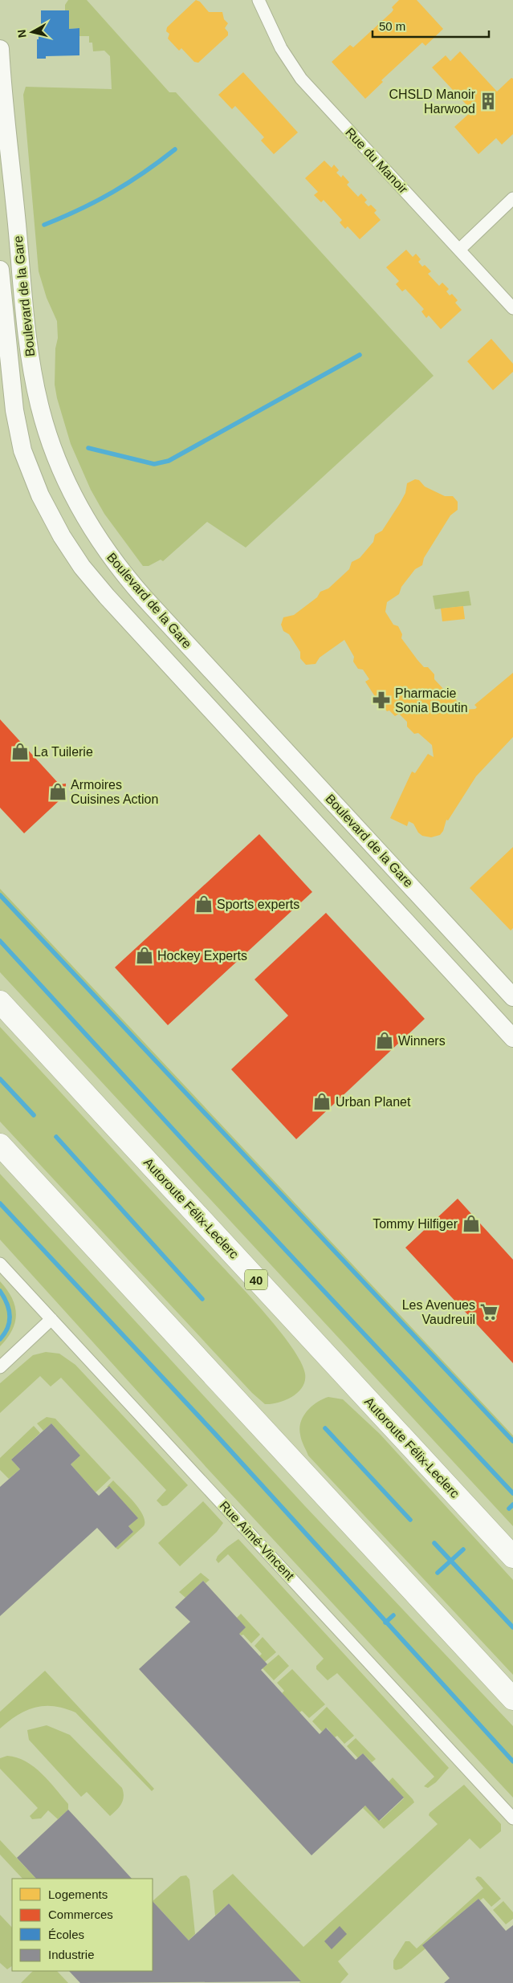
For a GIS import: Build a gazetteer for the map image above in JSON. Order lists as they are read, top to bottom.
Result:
{
  "streets": {
    "highway": ["Autoroute Félix-Leclerc", "40"],
    "main road": ["Boulevard de la Gare"],
    "street": ["Rue du Manoir", "Rue Aimé-Vincent"]
  },
  "places": {
    "building": ["CHSLD Manoir Harwood"],
    "pharmacy": ["Pharmacie Sonia Boutin"],
    "shop": [
      "La Tuilerie",
      "Armoires Cuisines Action",
      "Sports experts",
      "Hockey Experts",
      "Winners",
      "Urban Planet",
      "Tommy Hilfiger"
    ],
    "supermarket": ["Les Avenues Vaudreuil"]
  },
  "legend": [
    "Logements",
    "Commerces",
    "Écoles",
    "Industrie"
  ],
  "scale_bar": "50 m",
  "north": "left"
}
